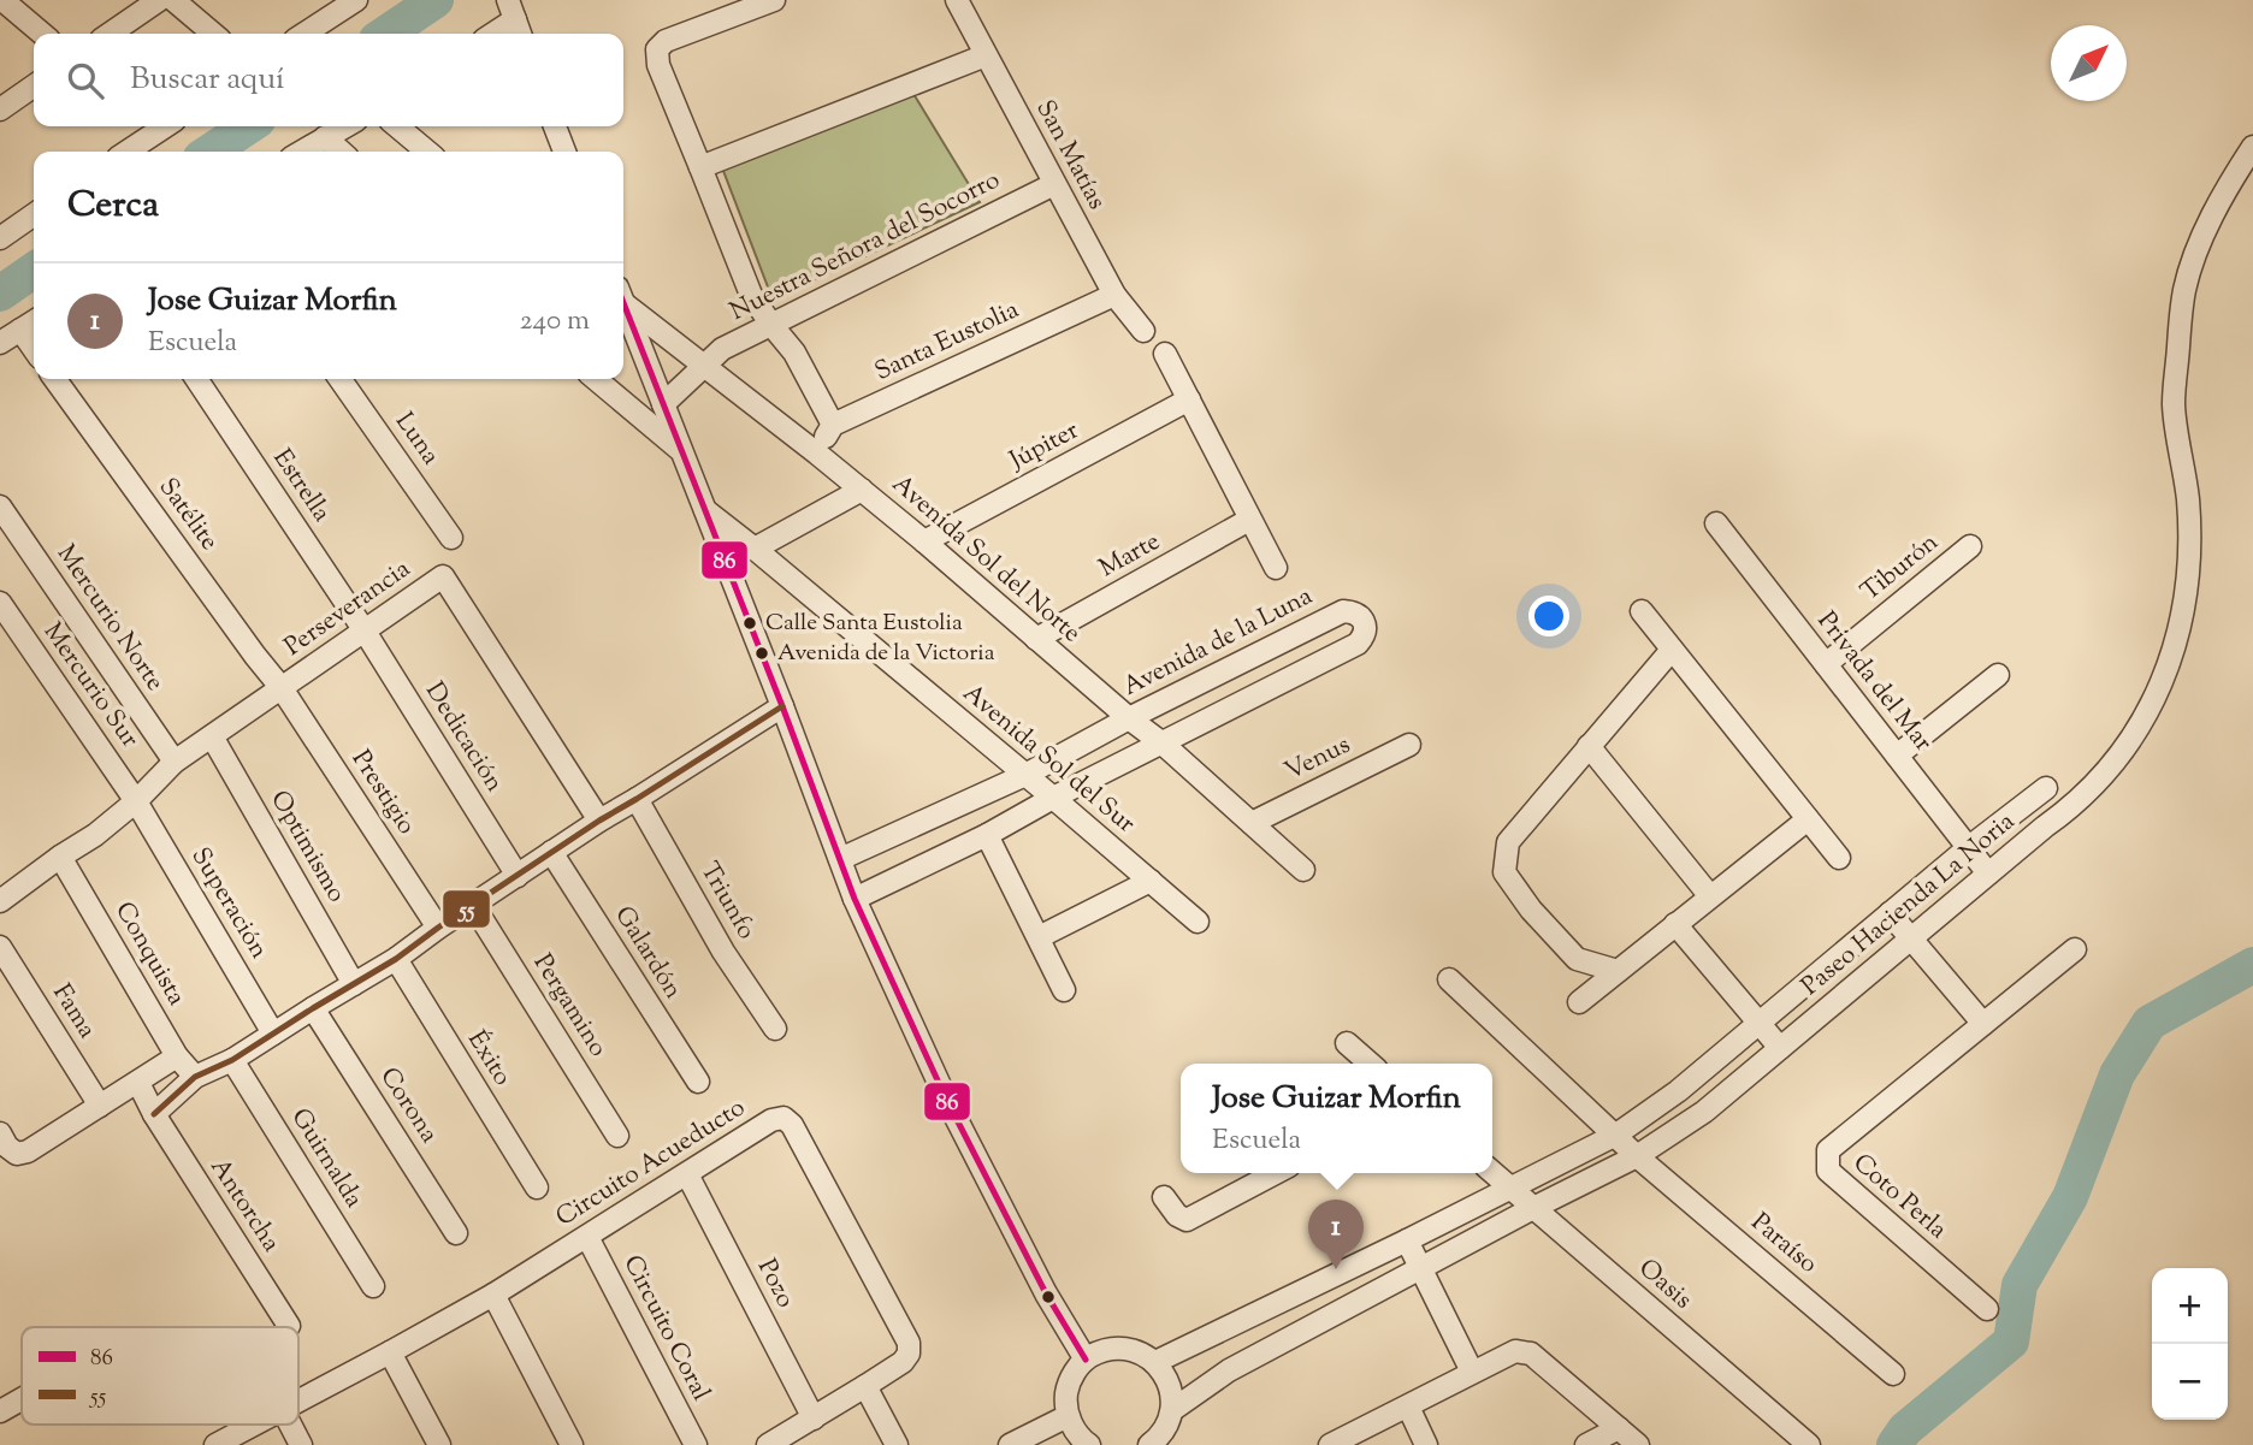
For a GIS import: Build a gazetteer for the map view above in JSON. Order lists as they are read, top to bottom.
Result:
{
  "streets": {
    "street": [
      "San Matías",
      "Nuestra Señora del Socorro",
      "Santa Eustolia",
      "Luna",
      "Júpiter",
      "Estrella",
      "Satélite",
      "Marte",
      "Avenida Sol del Norte",
      "Tiburón",
      "Perseverancia",
      "Mercurio Norte",
      "Avenida de la Luna",
      "Privada del Mar",
      "Mercurio Sur",
      "Dedicación",
      "Avenida Sol del Sur",
      "Venus",
      "Prestigio",
      "Optimismo",
      "Triunfo",
      "Superación",
      "Paseo Hacienda La Noria",
      "Galardón",
      "Conquista",
      "Pergamino",
      "Fama",
      "Éxito",
      "Corona",
      "Guirnalda",
      "Circuito Acueducto",
      "Coto Perla",
      "Antorcha",
      "Paraíso",
      "Pozo",
      "Oasis",
      "Circuito Coral"
    ]
  },
  "crossings": [
    ["San Matías", "Nuestra Señora del Socorro"],
    ["San Matías", "Santa Eustolia"],
    ["Nuestra Señora del Socorro", "Avenida Sol del Norte"],
    ["Júpiter", "Avenida Sol del Norte"],
    ["Estrella", "Perseverancia"],
    ["Estrella", "Dedicación"],
    ["Satélite", "Perseverancia"],
    ["Satélite", "Prestigio"],
    ["Marte", "Avenida Sol del Norte"],
    ["Avenida Sol del Norte", "Avenida de la Luna"],
    ["Avenida Sol del Norte", "Venus"],
    ["Tiburón", "Privada del Mar"],
    ["Perseverancia", "Mercurio Norte"],
    ["Perseverancia", "Mercurio Sur"],
    ["Perseverancia", "Dedicación"],
    ["Perseverancia", "Prestigio"],
    ["Perseverancia", "Optimismo"],
    ["Perseverancia", "Superación"],
    ["Perseverancia", "Conquista"],
    ["Avenida de la Luna", "Avenida Sol del Sur"],
    ["Privada del Mar", "Paseo Hacienda La Noria"],
    ["Mercurio Sur", "Superación"],
    ["Paseo Hacienda La Noria", "Paraíso"],
    ["Paseo Hacienda La Noria", "Oasis"],
    ["Circuito Acueducto", "Pozo"],
    ["Circuito Acueducto", "Circuito Coral"]
  ],
  "places": ["Calle Santa Eustolia", "Avenida de la Victoria"],
  "lines": ["transit line 86", "transit line 55"],
  "legend": ["86", "55"],
  "north": "top right",
  "page": {
    "search": "Buscar aquí",
    "heading": "Cerca",
    "list": [
      {
        "mark": "1",
        "name": "Jose Guizar Morfin",
        "note": "Escuela",
        "value": "240 m"
      }
    ],
    "popup": ["Jose Guizar Morfin", "Escuela"],
    "pins": "1",
    "map_buttons": ["+", "−"]
  }
}
